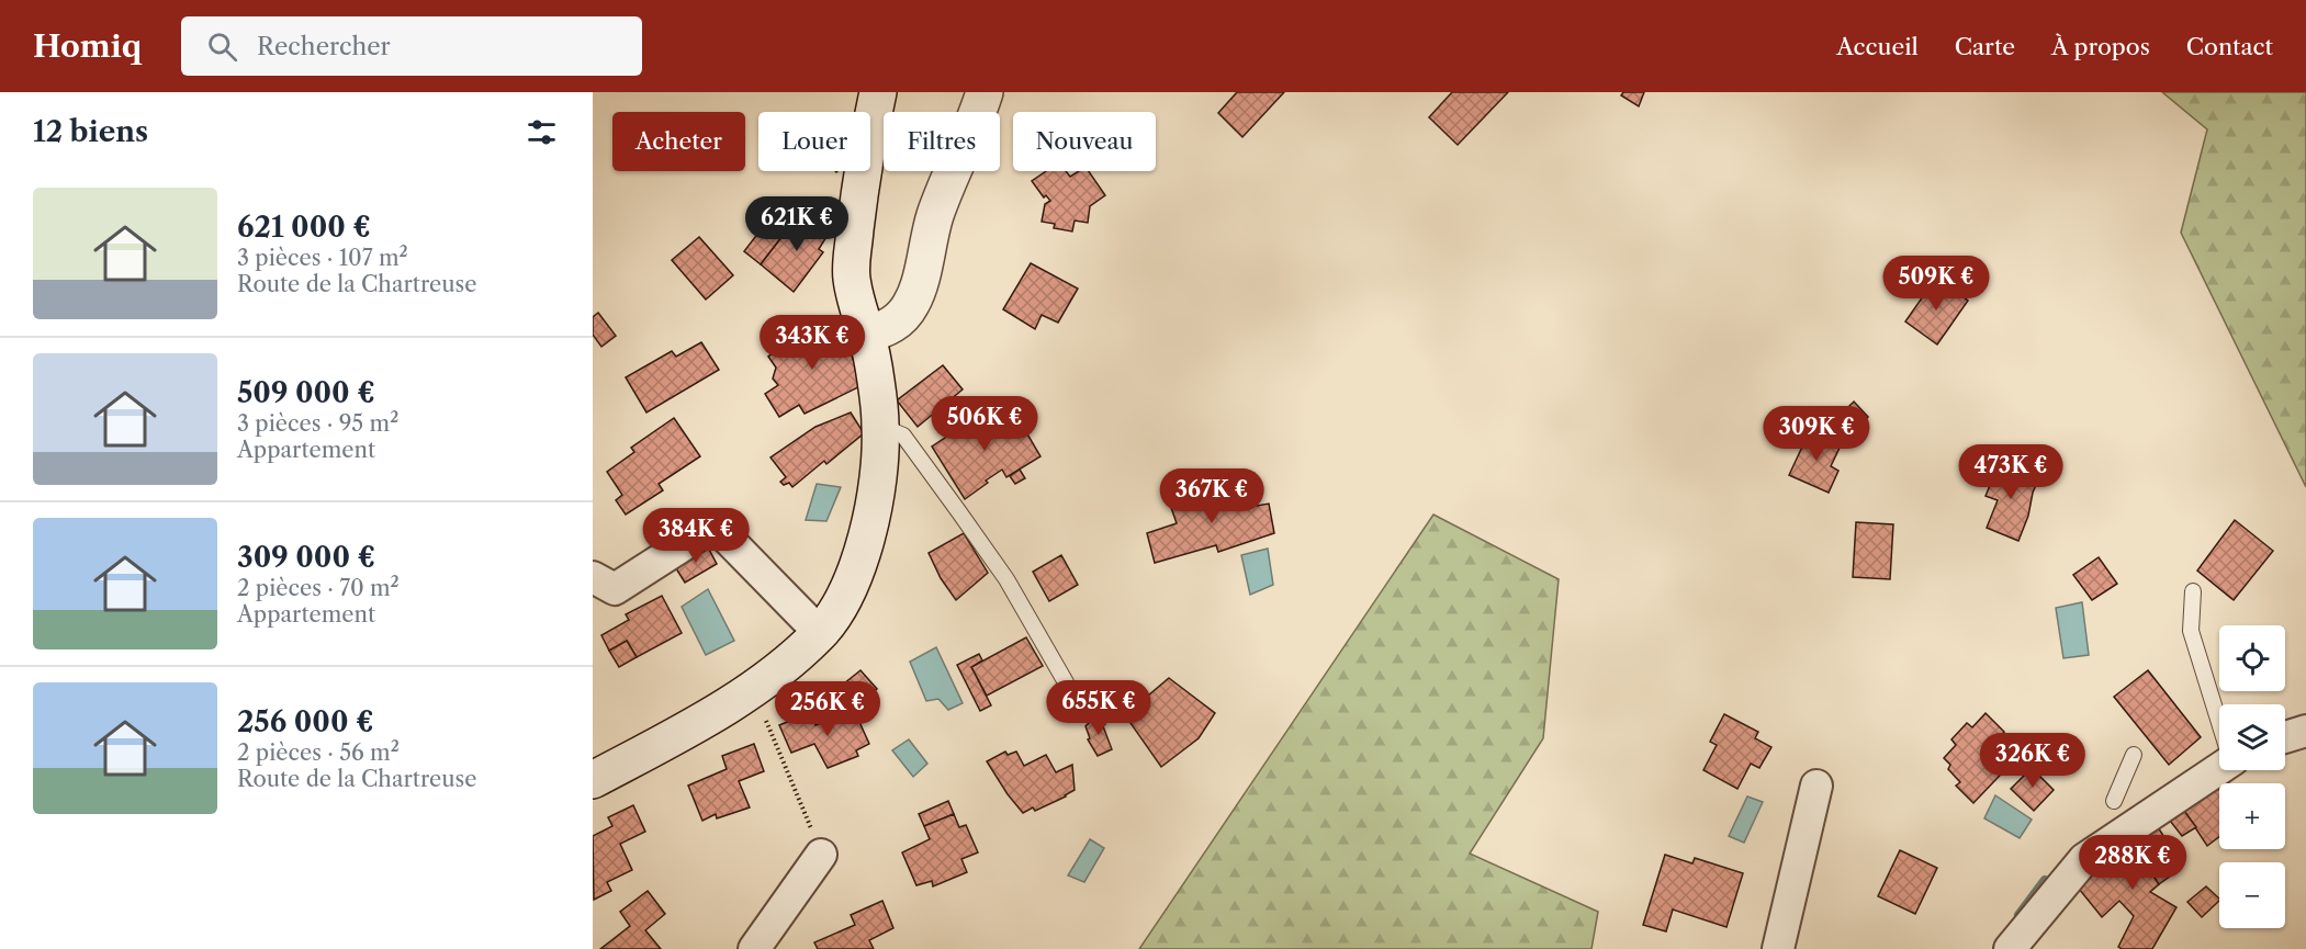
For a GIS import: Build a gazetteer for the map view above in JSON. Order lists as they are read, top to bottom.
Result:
{
  "page": {
    "header": "Homiq",
    "search": "Rechercher",
    "nav": [
      "Accueil",
      "Carte",
      "À propos",
      "Contact"
    ],
    "heading": "12 biens",
    "chip": [
      "Acheter",
      "Louer",
      "Filtres",
      "Nouveau"
    ],
    "list": [
      {
        "name": "621 000 €",
        "note": "3 pièces · 107 m² · Route de la Chartreuse"
      },
      {
        "name": "509 000 €",
        "note": "3 pièces · 95 m² · Appartement"
      },
      {
        "name": "309 000 €",
        "note": "2 pièces · 70 m² · Appartement"
      },
      {
        "name": "256 000 €",
        "note": "2 pièces · 56 m² · Route de la Chartreuse"
      }
    ],
    "price": [
      "621K €",
      "509K €",
      "343K €",
      "506K €",
      "309K €",
      "473K €",
      "367K €",
      "384K €",
      "655K €",
      "256K €",
      "326K €",
      "288K €"
    ],
    "map_buttons": ["+", "−"]
  }
}
